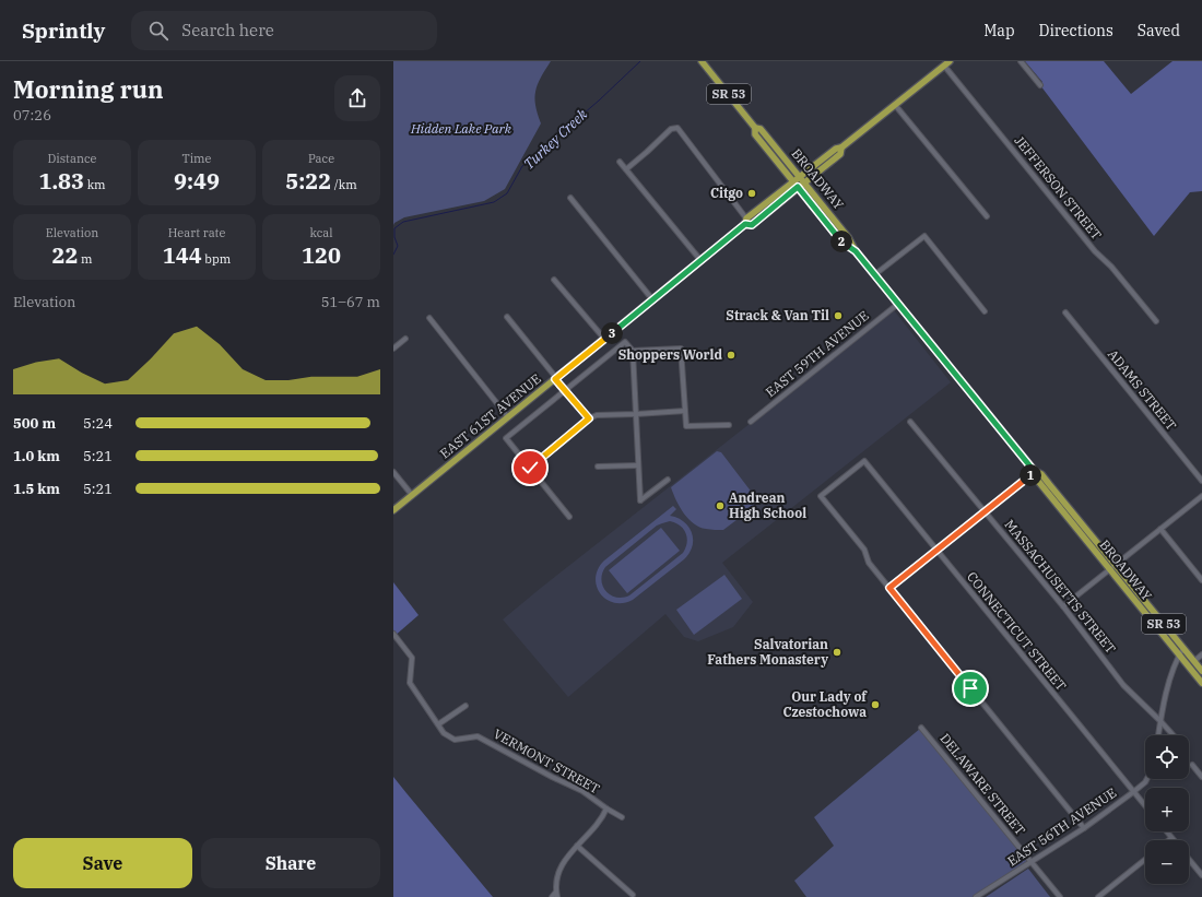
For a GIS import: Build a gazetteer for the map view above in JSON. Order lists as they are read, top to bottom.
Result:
{
  "streets": {
    "main road": ["SR 53", "BROADWAY", "EAST 61ST AVENUE"],
    "street": [
      "JEFFERSON STREET",
      "EAST 59TH AVENUE",
      "ADAMS STREET",
      "MASSACHUSETTS STREET",
      "CONNECTICUT STREET",
      "VERMONT STREET",
      "DELAWARE STREET",
      "EAST 56TH AVENUE"
    ]
  },
  "crossings": [
    ["BROADWAY", "EAST 59TH AVENUE"],
    ["BROADWAY", "EAST 61ST AVENUE"],
    ["CONNECTICUT STREET", "EAST 56TH AVENUE"],
    ["DELAWARE STREET", "EAST 56TH AVENUE"]
  ],
  "water": ["Turkey Creek"],
  "parks": ["Hidden Lake Park"],
  "places": [
    "Citgo",
    "Strack & Van Til",
    "Shoppers World",
    "Andrean High School",
    "Salvatorian Fathers Monastery",
    "Our Lady of Czestochowa"
  ],
  "page": {
    "header": "Sprintly",
    "search": "Search here",
    "nav": ["Map", "Directions", "Saved"],
    "heading": ["Morning run", "07:26"],
    "stats": [
      ["Distance", "1.83 km"],
      ["Time", "9:49"],
      ["Pace", "5:22 /km"],
      ["Elevation", "22 m"],
      ["Heart rate", "144 bpm"],
      ["kcal", "120"]
    ],
    "pins": ["2", "3", "1"],
    "chart": ["Elevation", "51–67 m"],
    "list": [
      {
        "name": "500 m",
        "note": "5:24"
      },
      {
        "name": "1.0 km",
        "note": "5:21"
      },
      {
        "name": "1.5 km",
        "note": "5:21"
      }
    ],
    "map_buttons": ["+", "−"],
    "buttons": ["Save", "Share"]
  }
}
